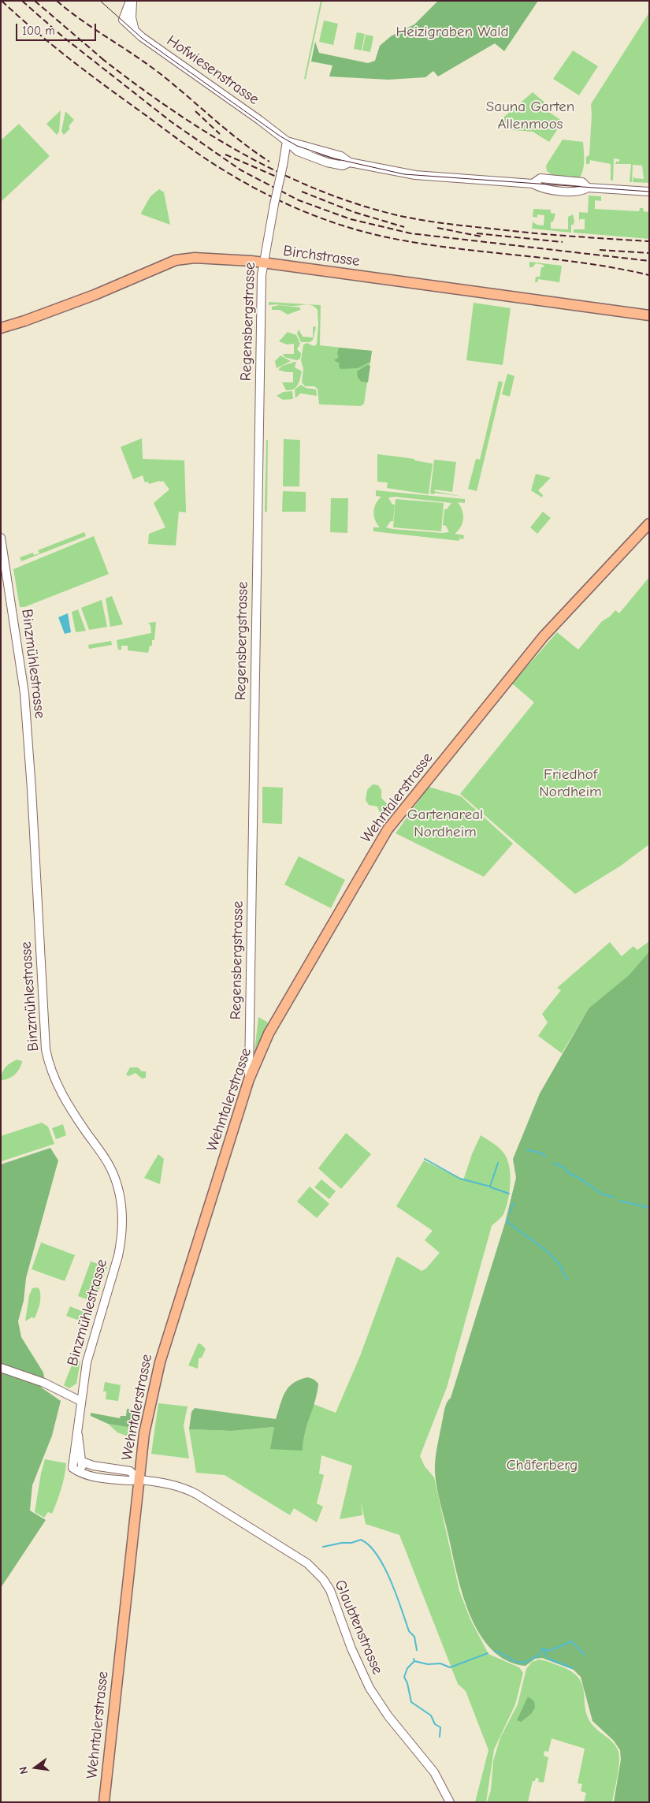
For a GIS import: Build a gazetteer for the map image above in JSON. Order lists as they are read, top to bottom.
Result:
{
  "streets": {
    "main road": ["Birchstrasse", "Wehntalerstrasse"],
    "street": [
      "Hofwiesenstrasse",
      "Regensbergstrasse",
      "Binzmühlestrasse",
      "Glaubtenstrasse"
    ]
  },
  "crossings": [
    ["Hofwiesenstrasse", "Regensbergstrasse"],
    ["Birchstrasse", "Regensbergstrasse"],
    ["Regensbergstrasse", "Wehntalerstrasse"],
    ["Wehntalerstrasse", "Glaubtenstrasse"]
  ],
  "parks": [
    "Heizigraben Wald",
    "Sauna Garten Allenmoos",
    "Friedhof Nordheim",
    "Gartenareal Nordheim",
    "Chäferberg"
  ],
  "scale_bar": "100 m",
  "north": "left"
}
